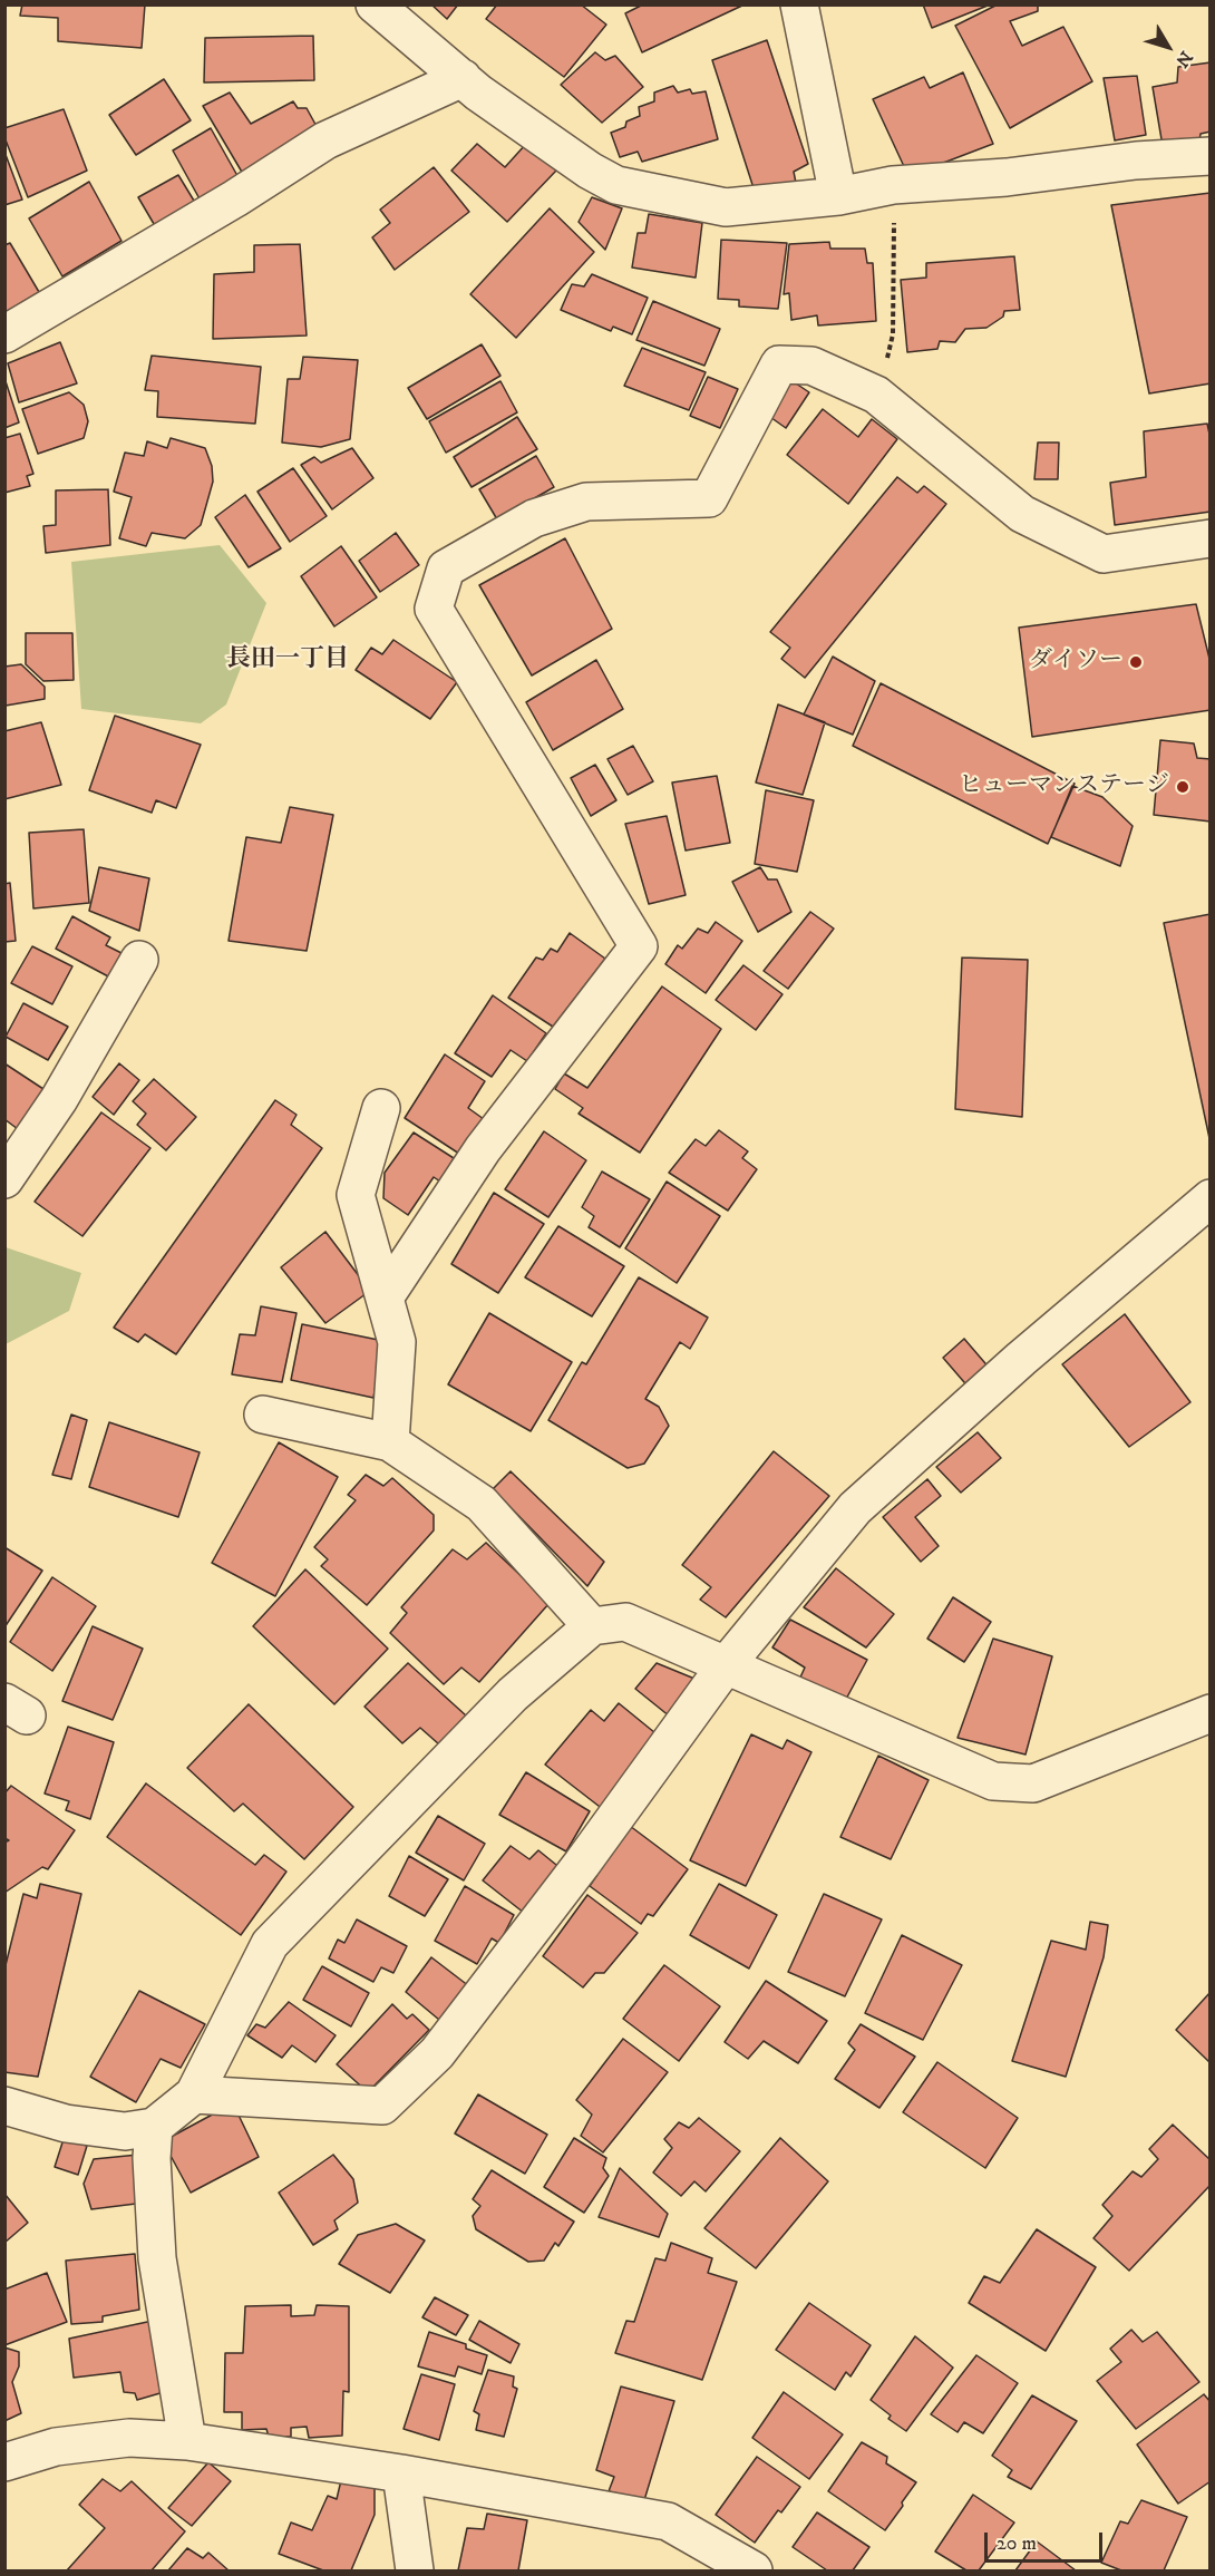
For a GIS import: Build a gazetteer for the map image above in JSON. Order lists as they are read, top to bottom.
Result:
{
  "districts": ["長田一丁目"],
  "places": ["ダイソー", "ヒューマンステージ"],
  "scale_bar": "20 m",
  "north": "bottom right"
}
